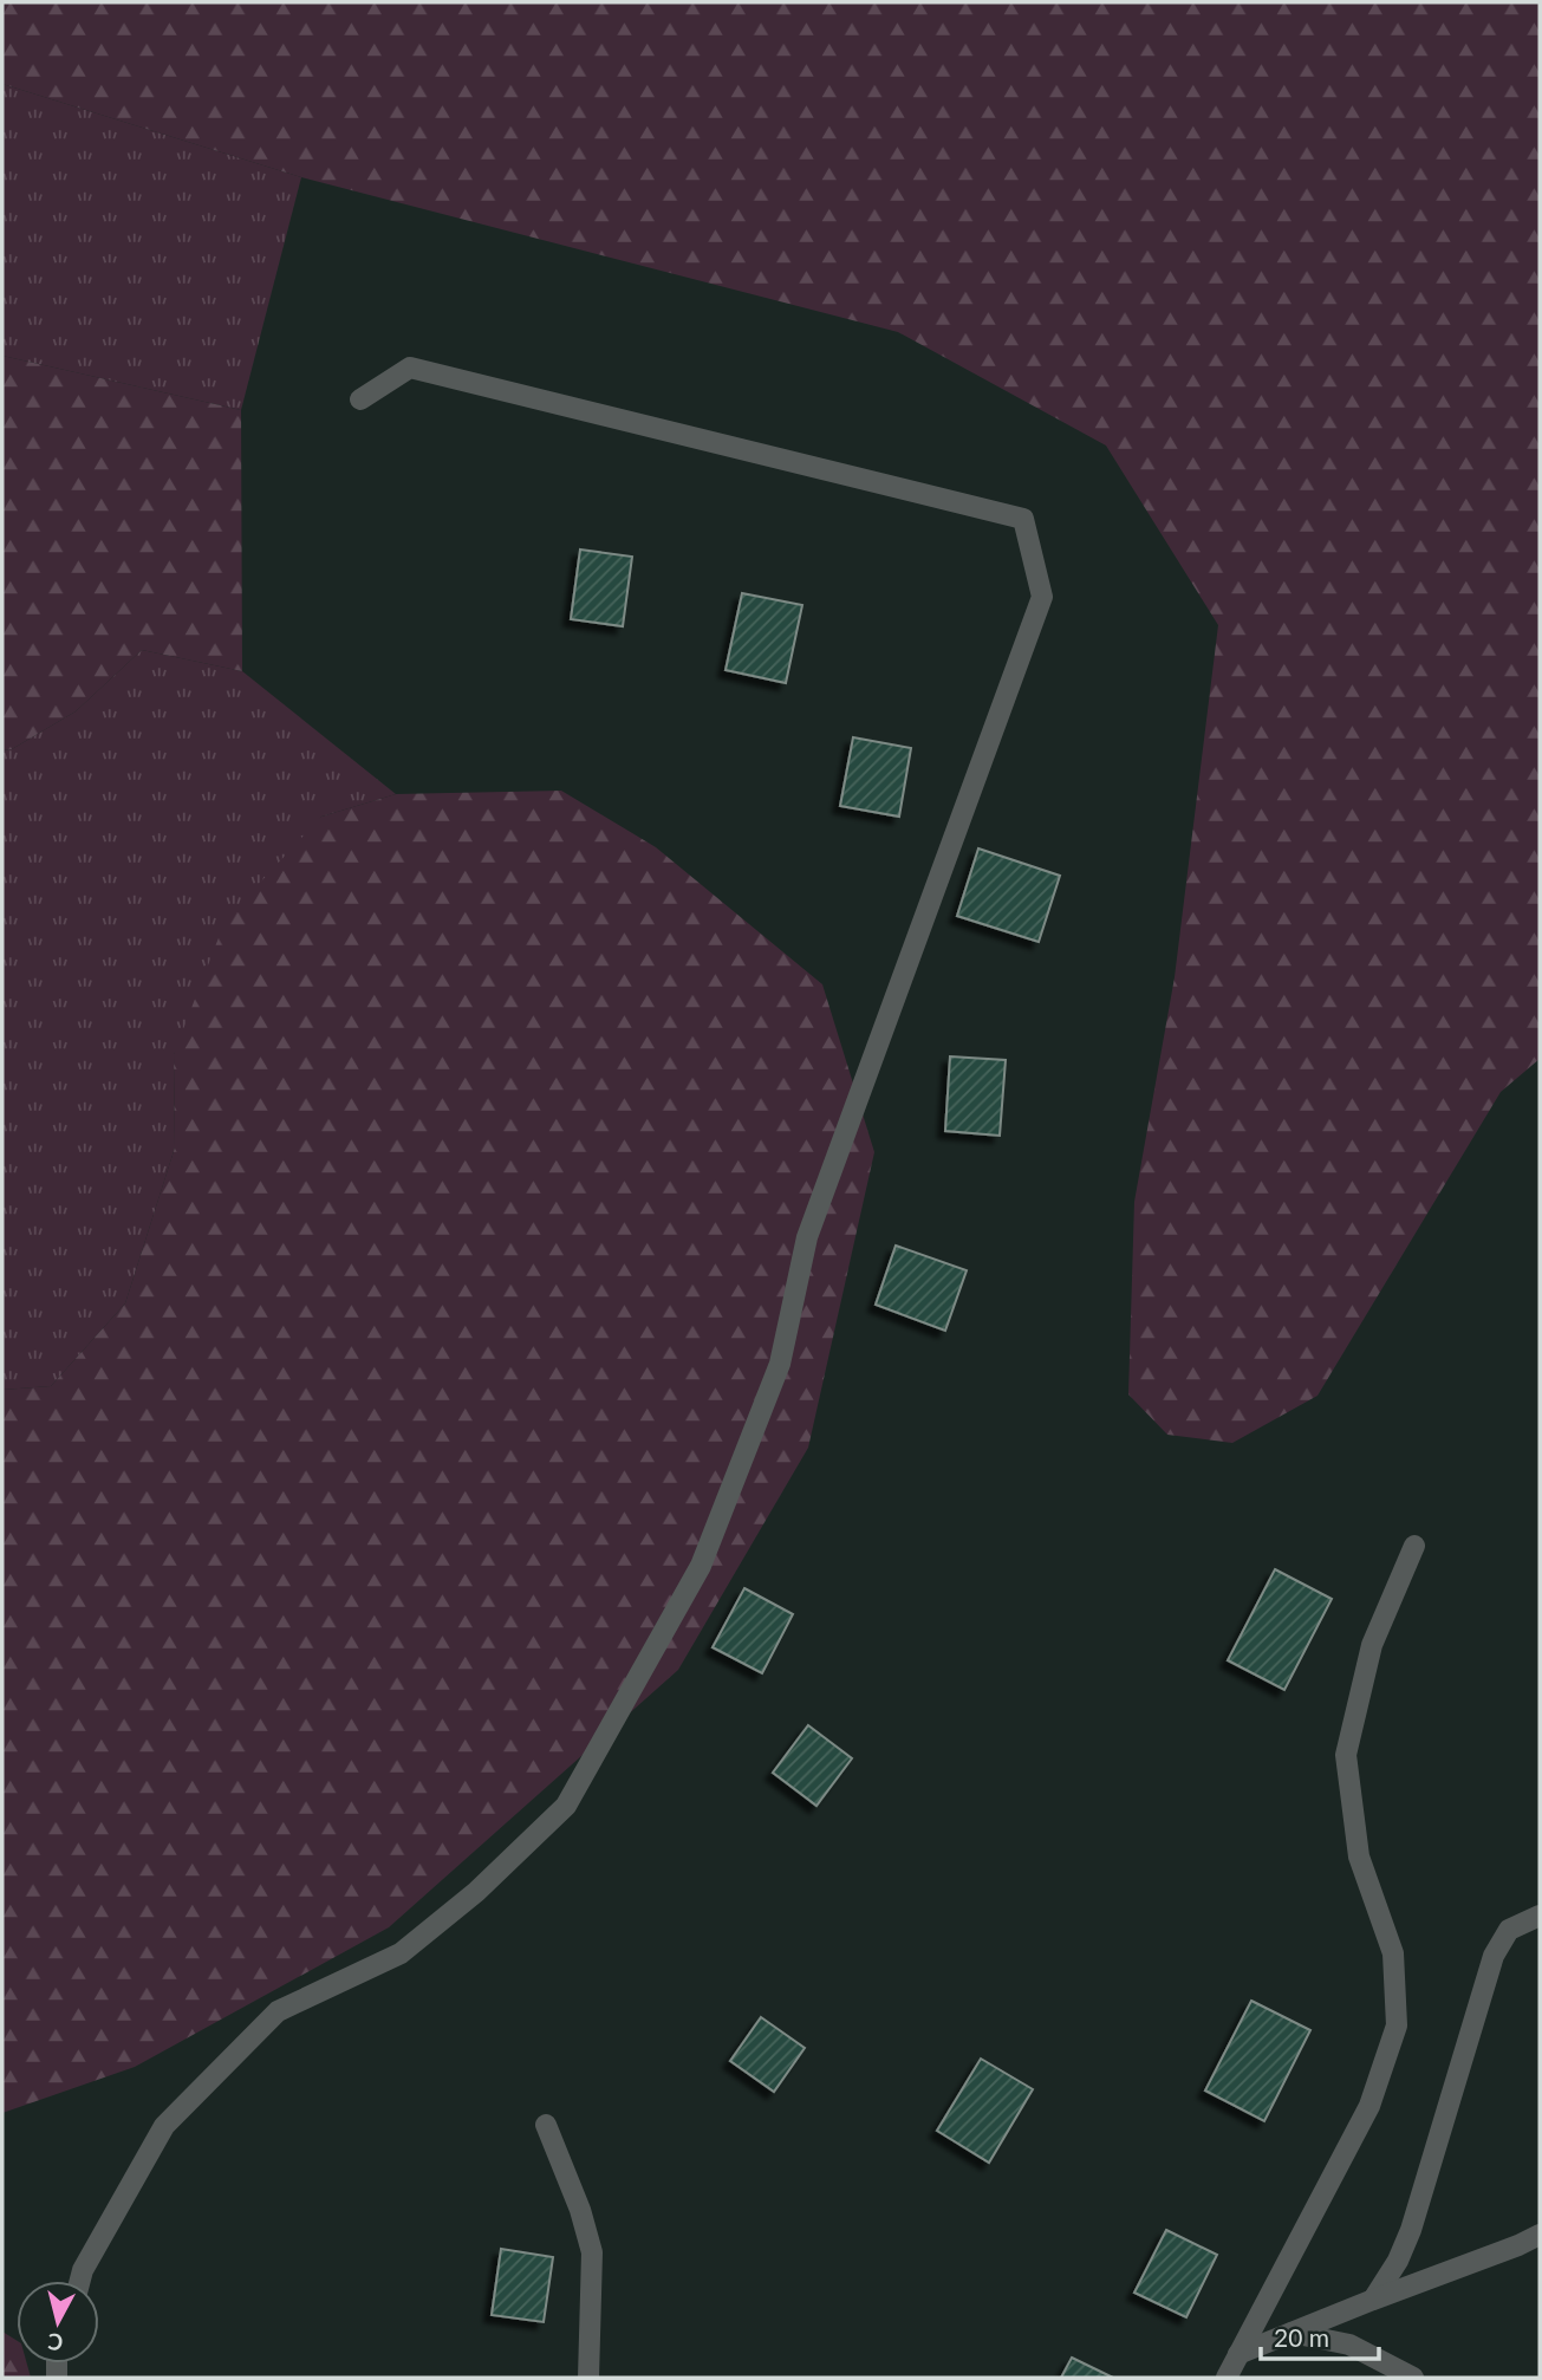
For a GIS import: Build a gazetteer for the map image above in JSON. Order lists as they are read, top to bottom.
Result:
{
  "scale_bar": "20 m",
  "north": "bottom"
}
